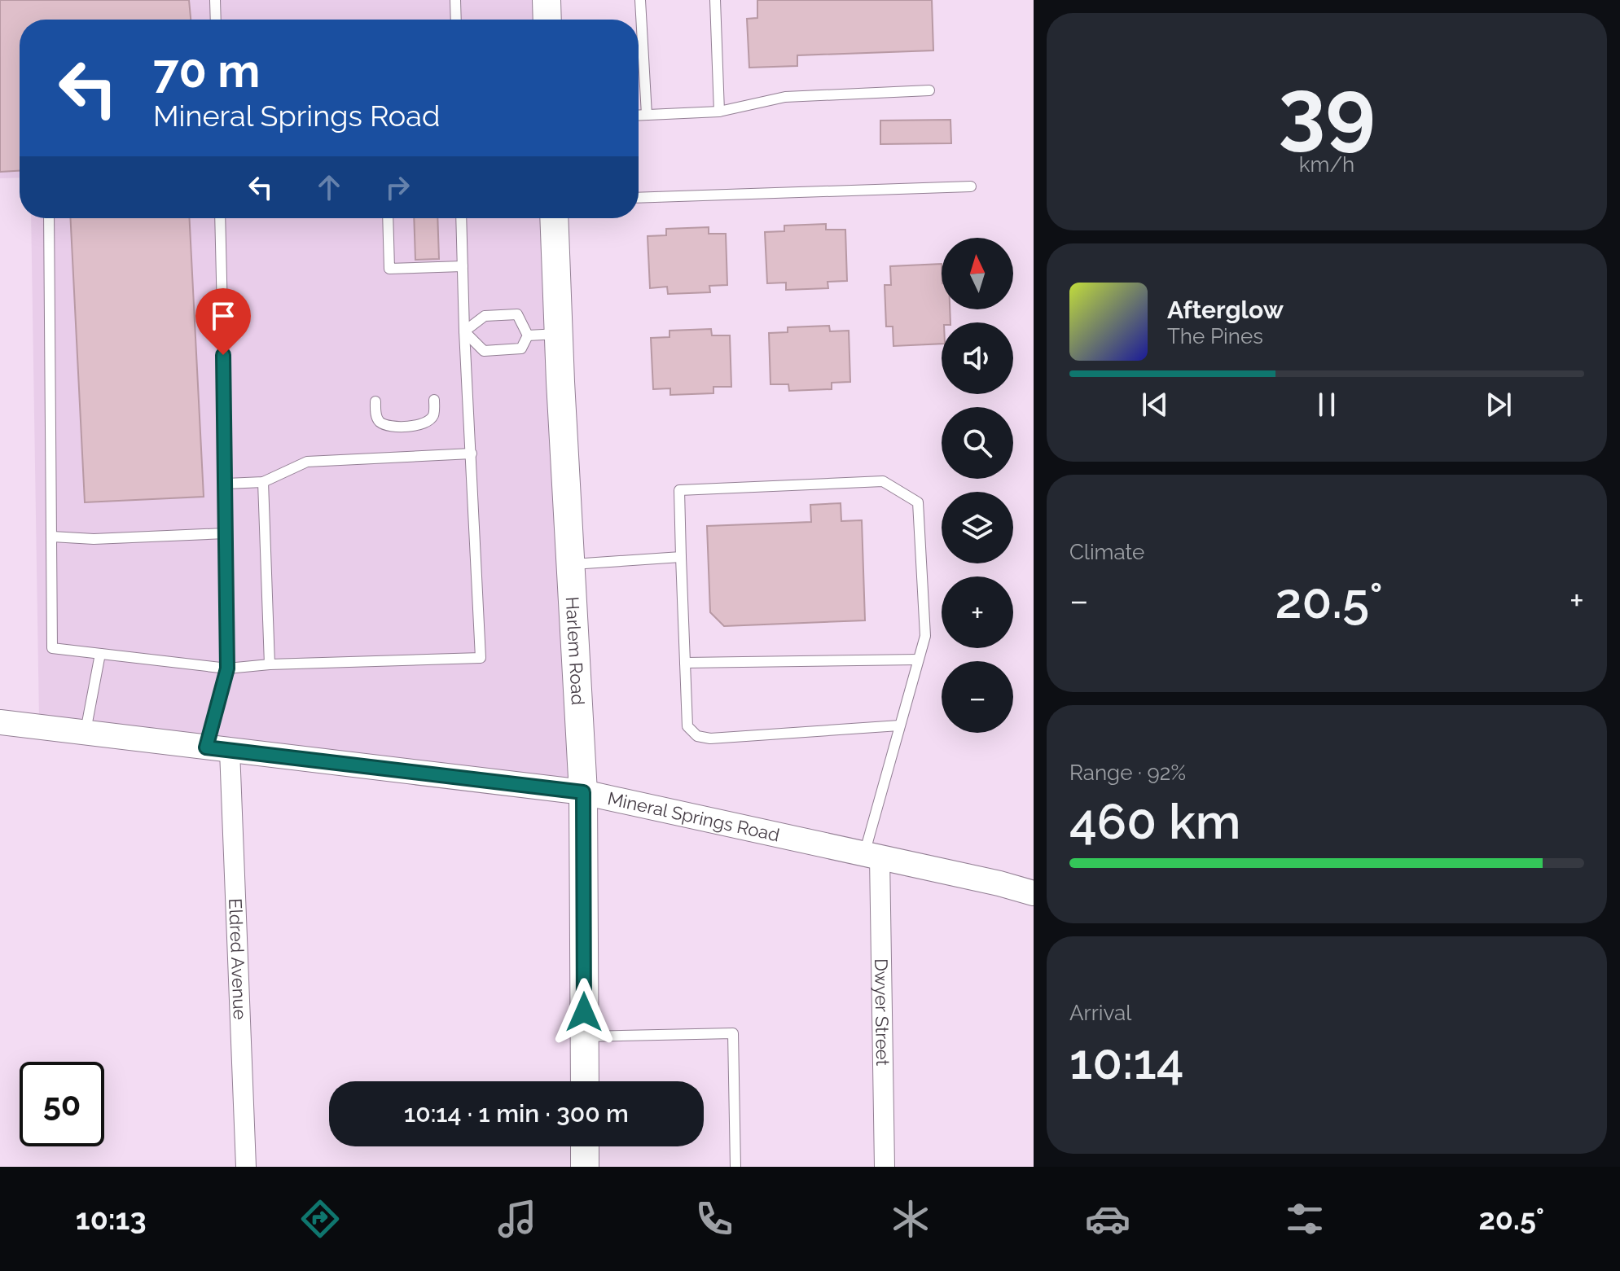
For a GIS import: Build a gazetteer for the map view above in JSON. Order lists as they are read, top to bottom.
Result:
{
  "streets": {
    "main road": ["Harlem Road"],
    "street": ["Mineral Springs Road", "Eldred Avenue", "Dwyer Street"]
  },
  "crossings": [
    ["Harlem Road", "Mineral Springs Road"],
    ["Mineral Springs Road", "Eldred Avenue"],
    ["Mineral Springs Road", "Dwyer Street"]
  ],
  "north": "top",
  "page": {
    "tile": [
      ["39", "km/h"],
      "Climate",
      ["Range · 92%", "460 km"],
      ["Arrival", "10:14"]
    ],
    "turn": ["70 m", "Mineral Springs Road"],
    "map_buttons": ["+", "−"],
    "song": ["Afterglow", "The Pines"],
    "heat": ["−", "20.5°", "+"],
    "limit": "50",
    "trip": "10:14 · 1 min · 300 m",
    "tabs": ["10:13", "20.5°"]
  }
}
